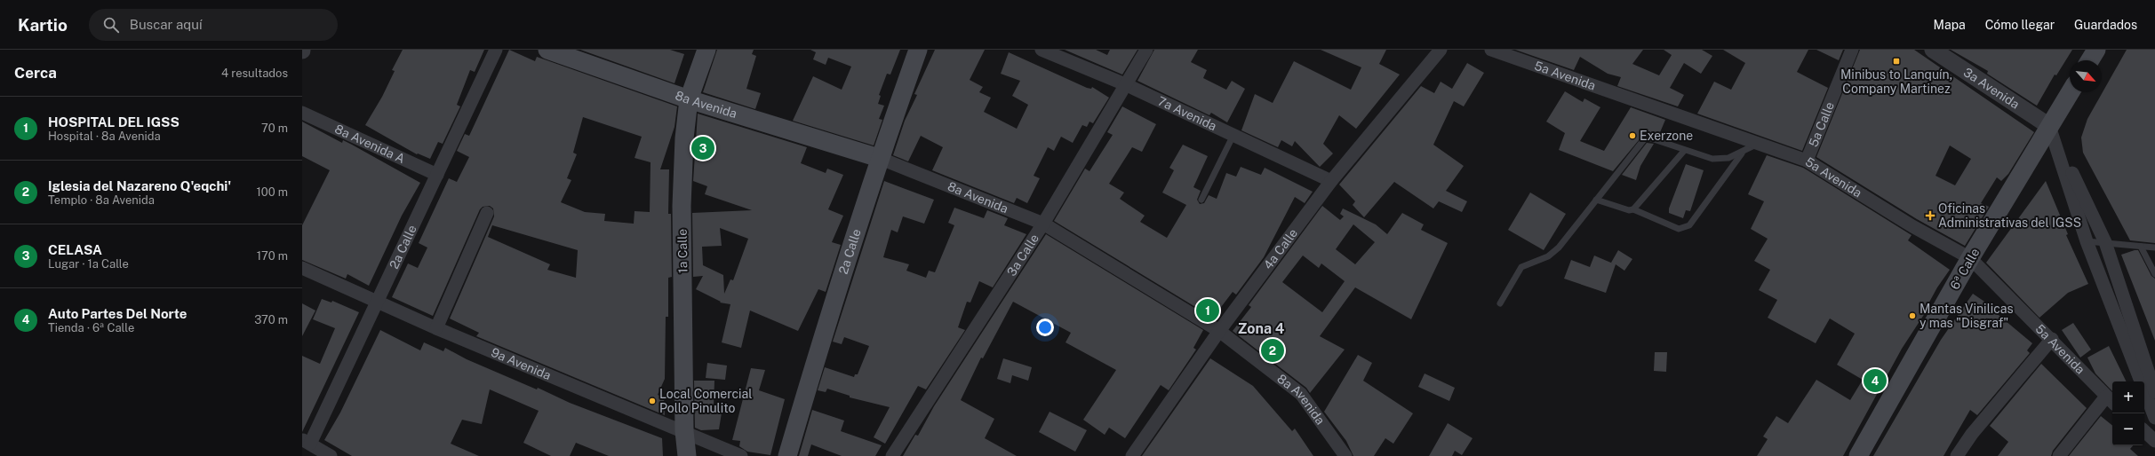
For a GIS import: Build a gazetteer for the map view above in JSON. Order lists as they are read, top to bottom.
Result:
{
  "streets": {
    "main road": [
      "8a Avenida",
      "2a Calle",
      "1a Calle",
      "6ª Calle"
    ],
    "street": [
      "5a Avenida",
      "3a Avenida",
      "7a Avenida",
      "5a Calle",
      "8a Avenida A",
      "4a Calle",
      "3a Calle",
      "9a Avenida"
    ]
  },
  "crossings": [
    ["5a Avenida", "5a Calle"],
    ["5a Avenida", "6ª Calle"],
    ["3a Avenida", "6ª Calle"],
    ["8a Avenida", "2a Calle"],
    ["8a Avenida", "4a Calle"],
    ["8a Avenida", "1a Calle"],
    ["8a Avenida", "3a Calle"],
    ["7a Avenida", "4a Calle"],
    ["7a Avenida", "3a Calle"],
    ["8a Avenida A", "2a Calle"],
    ["2a Calle", "9a Avenida"],
    ["1a Calle", "9a Avenida"]
  ],
  "districts": ["Zona 4"],
  "places": {
    "transit": ["Minibus to Lanquín, Company Martinez"],
    "other": ["Exerzone", "Mantas Vinilicas y mas \"Disgraf\"", "Local Comercial Pollo Pinulito"],
    "health": ["Oficinas Administrativas del IGSS"]
  },
  "north": "bottom right",
  "page": {
    "header": "Kartio",
    "search": "Buscar aquí",
    "nav": ["Mapa", "Cómo llegar", "Guardados"],
    "heading": ["Cerca", "4 resultados"],
    "list": [
      {
        "mark": "1",
        "name": "HOSPITAL DEL IGSS",
        "note": "Hospital · 8a Avenida",
        "value": "70 m"
      },
      {
        "mark": "2",
        "name": "Iglesia del Nazareno Q'eqchi'",
        "note": "Templo · 8a Avenida",
        "value": "100 m"
      },
      {
        "mark": "3",
        "name": "CELASA",
        "note": "Lugar · 1a Calle",
        "value": "170 m"
      },
      {
        "mark": "4",
        "name": "Auto Partes Del Norte",
        "note": "Tienda · 6ª Calle",
        "value": "370 m"
      }
    ],
    "pins": [
      "3",
      "1",
      "2",
      "4"
    ],
    "map_buttons": ["+", "−"]
  }
}
